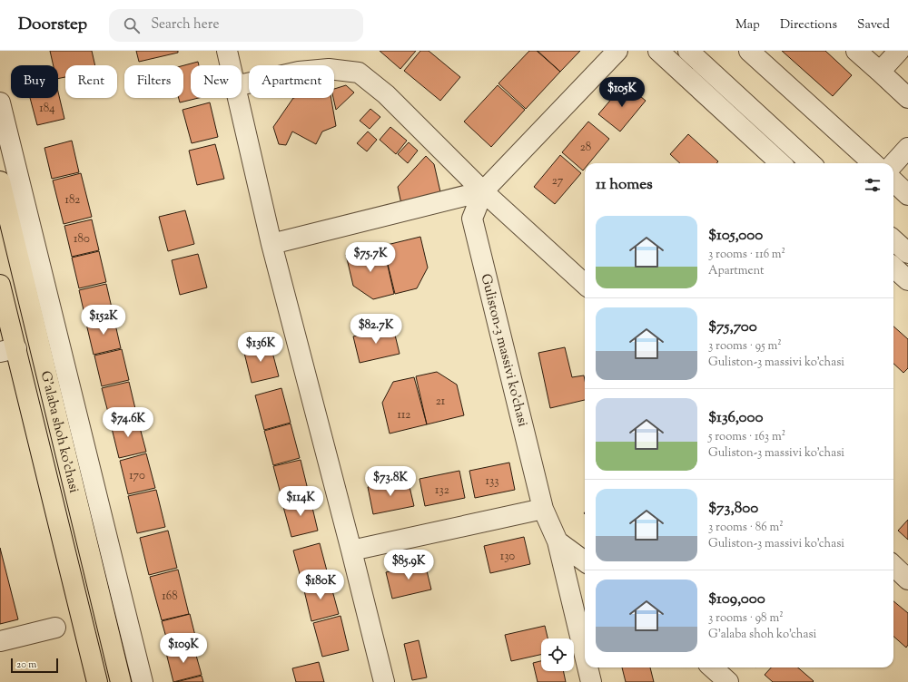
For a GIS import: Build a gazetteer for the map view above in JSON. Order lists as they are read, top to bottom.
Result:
{
  "streets": {
    "main road": ["G'alaba shoh ko'chasi"],
    "street": ["Guliston-3 massivi ko'chasi"]
  },
  "house_numbers": [
    "184",
    "28",
    "27",
    "182",
    "180",
    "21",
    "112",
    "170",
    "133",
    "132",
    "130",
    "168"
  ],
  "scale_bar": "20 m",
  "page": {
    "header": "Doorstep",
    "search": "Search here",
    "nav": ["Map", "Directions", "Saved"],
    "chip": [
      "Buy",
      "Rent",
      "Filters",
      "New",
      "Apartment"
    ],
    "price": [
      "$105K",
      "$75.7K",
      "$152K",
      "$82.7K",
      "$136K",
      "$74.6K",
      "$73.8K",
      "$114K",
      "$85.9K",
      "$180K",
      "$109K"
    ],
    "heading": "11 homes",
    "list": [
      {
        "name": "$105,000",
        "note": "3 rooms · 116 m² · Apartment"
      },
      {
        "name": "$75,700",
        "note": "3 rooms · 95 m² · Guliston-3 massivi ko'chasi"
      },
      {
        "name": "$136,000",
        "note": "5 rooms · 163 m² · Guliston-3 massivi ko'chasi"
      },
      {
        "name": "$73,800",
        "note": "3 rooms · 86 m² · Guliston-3 massivi ko'chasi"
      },
      {
        "name": "$109,000",
        "note": "3 rooms · 98 m² · G'alaba shoh ko'chasi"
      }
    ],
    "scale": "20 m"
  }
}
